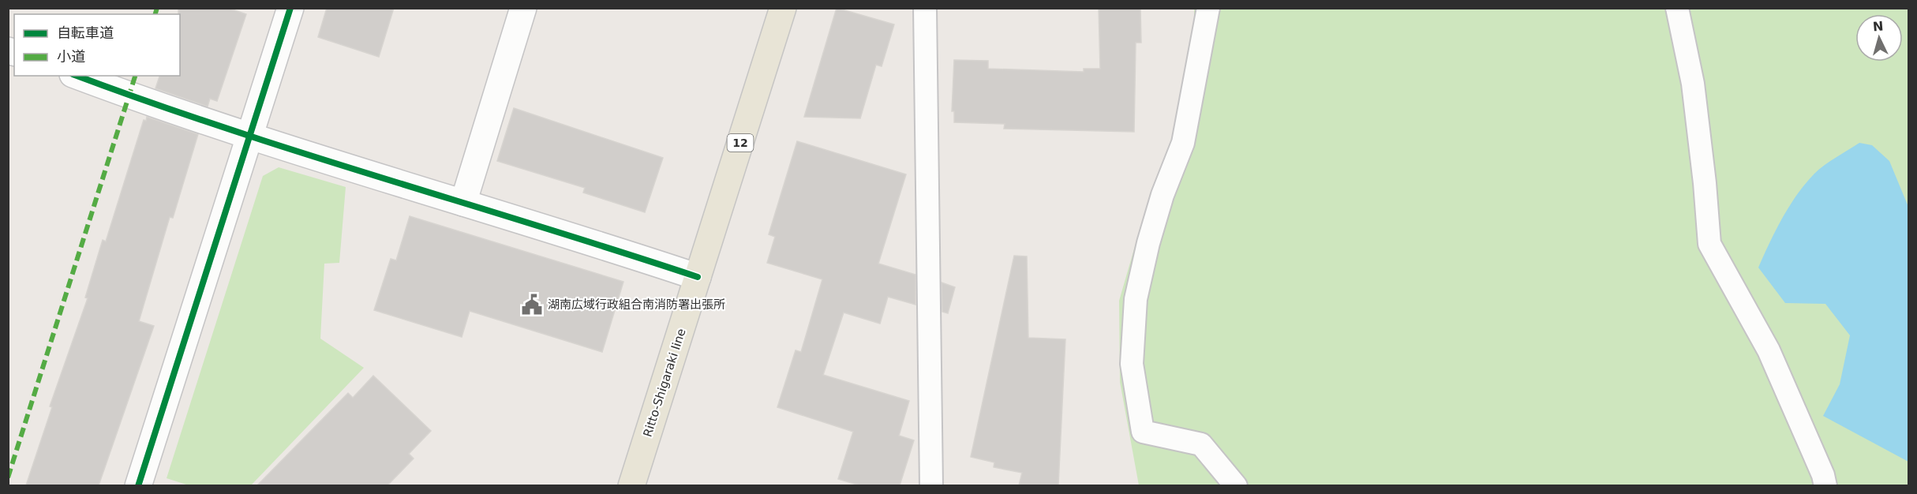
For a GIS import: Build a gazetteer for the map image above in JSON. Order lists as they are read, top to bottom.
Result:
{
  "streets": {
    "main road": ["12", "Ritto-Shigaraki line"]
  },
  "places": {
    "public building": ["湖南広域行政組合南消防署出張所"]
  },
  "legend": ["自転車道", "小道"],
  "north": "top"
}
